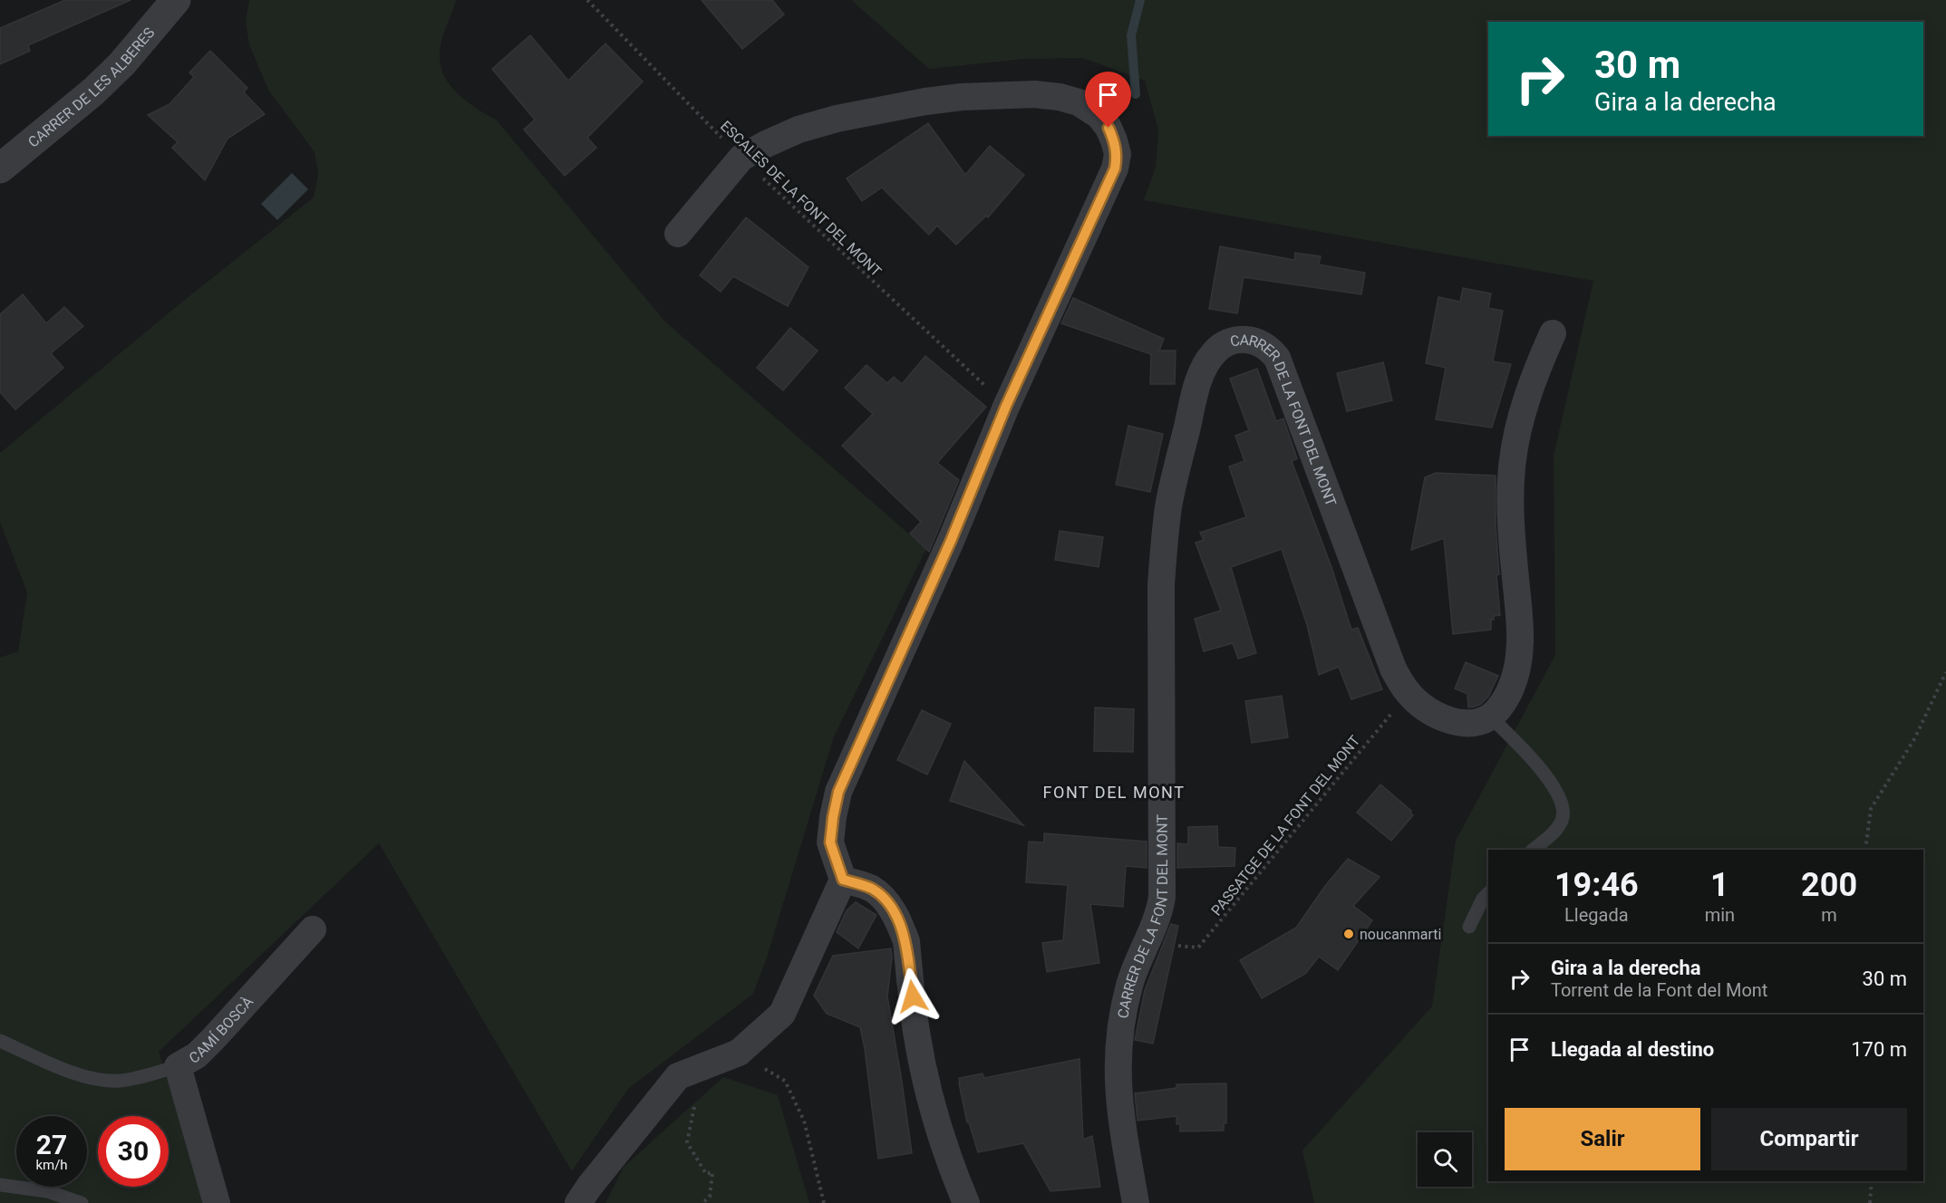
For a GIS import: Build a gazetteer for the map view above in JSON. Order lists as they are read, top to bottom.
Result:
{
  "streets": {
    "street": ["CARRER DE LES ALBERES", "CARRER DE LA FONT DEL MONT", "CAMÍ BOSCÀ"],
    "path": ["ESCALES DE LA FONT DEL MONT", "PASSATGE DE LA FONT DEL MONT"]
  },
  "districts": ["FONT DEL MONT"],
  "places": ["noucanmarti"],
  "page": {
    "turn": ["30 m", "Gira a la derecha"],
    "eta": [
      "19:46",
      "Llegada",
      "1",
      "min",
      "200",
      "m"
    ],
    "list": [
      {
        "name": "Gira a la derecha",
        "note": "Torrent de la Font del Mont",
        "value": "30 m"
      },
      {
        "name": "Llegada al destino",
        "value": "170 m"
      }
    ],
    "buttons": ["Salir", "Compartir"],
    "speed": "27 km/h",
    "limit": "30"
  }
}
